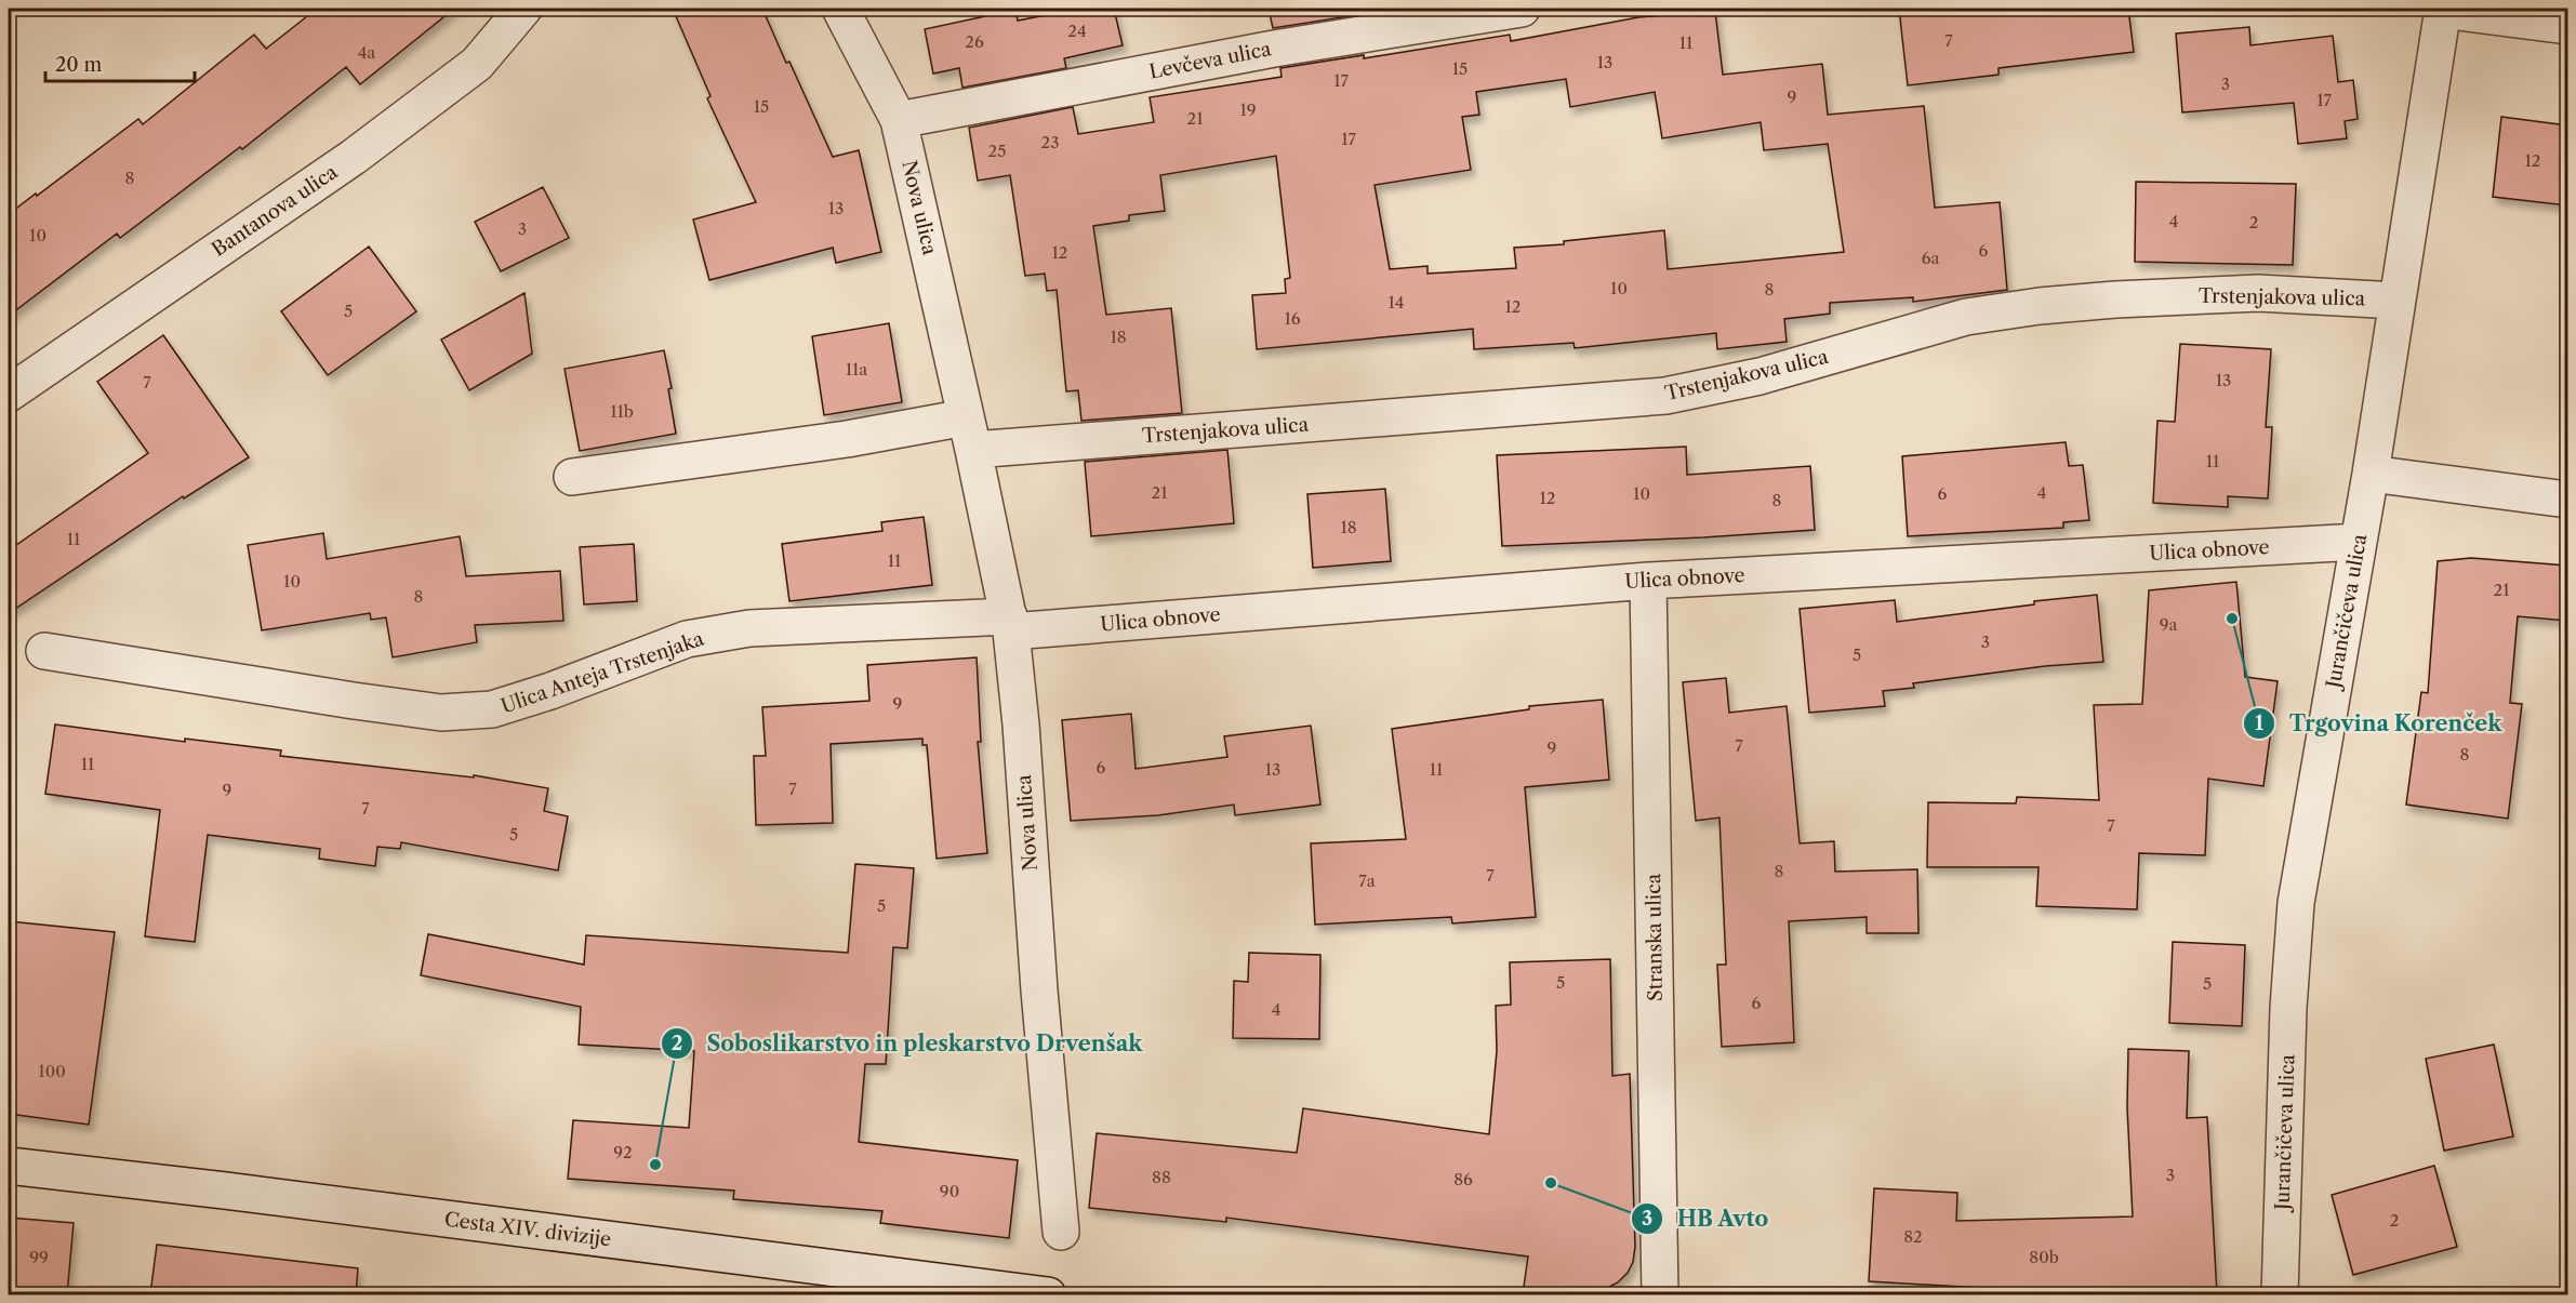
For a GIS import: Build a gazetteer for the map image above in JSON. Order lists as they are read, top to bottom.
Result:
{
  "streets": {
    "street": [
      "Levčeva ulica",
      "Nova ulica",
      "Bantanova ulica",
      "Trstenjakova ulica",
      "Ulica obnove",
      "Jurančičeva ulica",
      "Ulica Anteja Trstenjaka",
      "Stranska ulica",
      "Cesta XIV. divizije"
    ]
  },
  "crossings": [
    ["Levčeva ulica", "Nova ulica"],
    ["Nova ulica", "Trstenjakova ulica"],
    ["Nova ulica", "Ulica obnove"],
    ["Nova ulica", "Ulica Anteja Trstenjaka"],
    ["Trstenjakova ulica", "Jurančičeva ulica"],
    ["Ulica obnove", "Jurančičeva ulica"],
    ["Ulica obnove", "Ulica Anteja Trstenjaka"],
    ["Ulica obnove", "Stranska ulica"]
  ],
  "places": ["Trgovina Korenček", "Soboslikarstvo in pleskarstvo Drvenšak", "HB Avto"],
  "house_numbers": [
    "24",
    "7",
    "26",
    "11",
    "4a",
    "13",
    "15",
    "17",
    "3",
    "9",
    "17",
    "15",
    "19",
    "21",
    "17",
    "23",
    "25",
    "12",
    "8",
    "13",
    "4",
    "2",
    "3",
    "10",
    "6",
    "12",
    "6a",
    "10",
    "8",
    "14",
    "12",
    "5",
    "16",
    "18",
    "11a",
    "13",
    "7",
    "11b",
    "11",
    "21",
    "4",
    "10",
    "6",
    "12",
    "8",
    "18",
    "11",
    "11",
    "10",
    "21",
    "8",
    "9a",
    "3",
    "5",
    "9",
    "7",
    "9",
    "8",
    "11",
    "6",
    "13",
    "11",
    "7",
    "9",
    "7",
    "7",
    "5",
    "8",
    "7",
    "7a",
    "5",
    "5",
    "5",
    "6",
    "4",
    "100",
    "92",
    "3",
    "88",
    "86",
    "90",
    "2",
    "82",
    "99",
    "80b"
  ],
  "scale_bar": "20 m"
}
